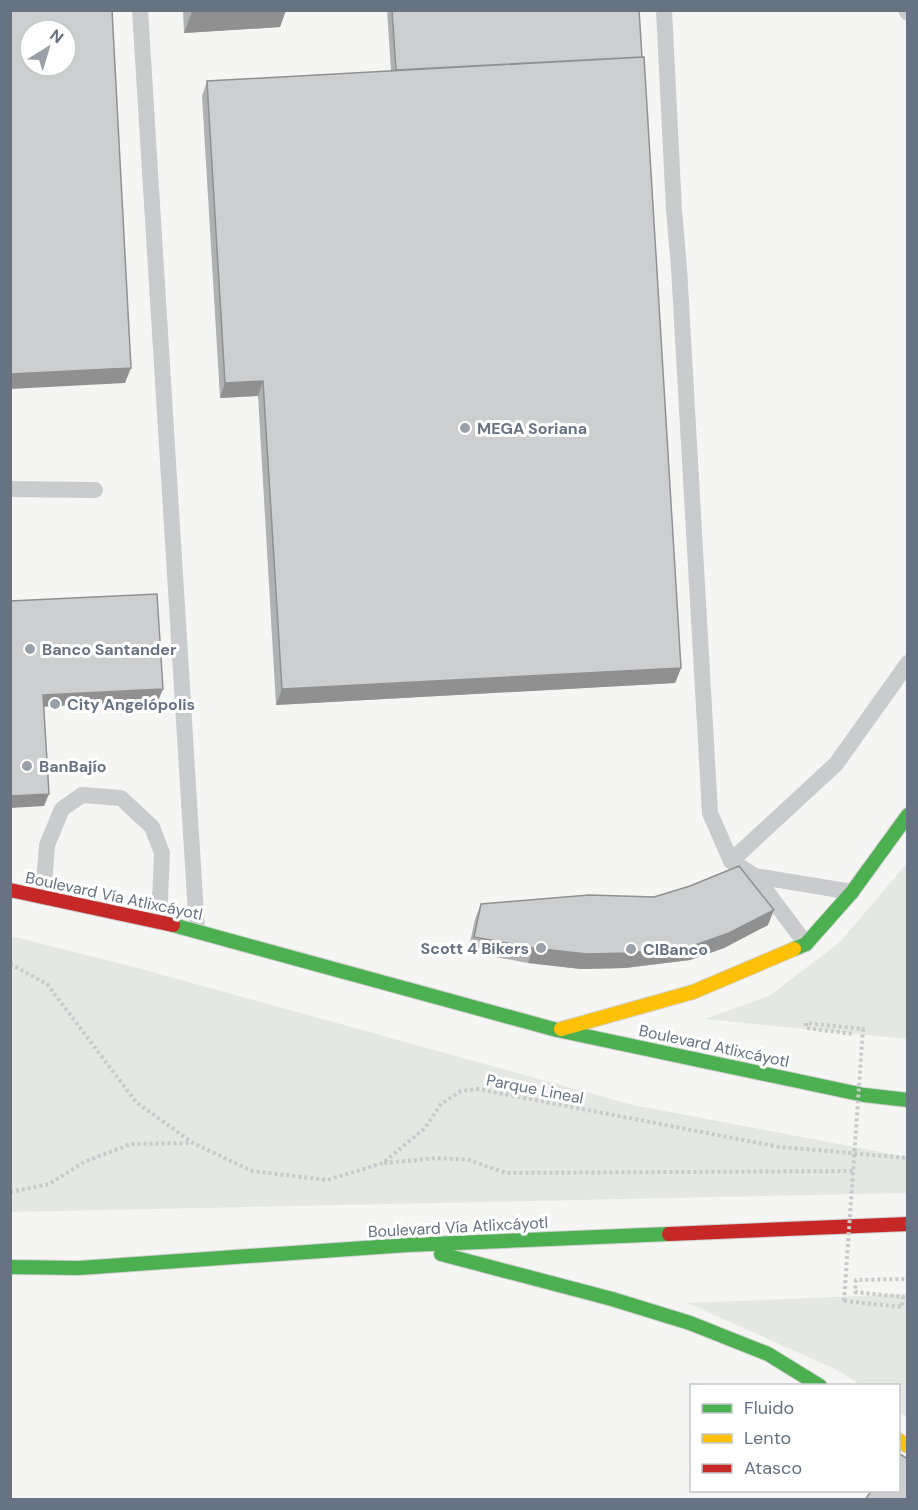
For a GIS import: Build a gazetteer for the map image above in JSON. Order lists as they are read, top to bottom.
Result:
{
  "streets": {
    "main road": ["Boulevard Vía Atlixcáyotl", "Boulevard Atlixcáyotl"],
    "path": ["Parque Lineal"]
  },
  "crossings": [
    ["Boulevard Vía Atlixcáyotl", "Boulevard Atlixcáyotl"]
  ],
  "places": [
    "MEGA Soriana",
    "Banco Santander",
    "City Angelópolis",
    "BanBajío",
    "Scott 4 Bikers",
    "CIBanco"
  ],
  "legend": ["Fluido", "Lento", "Atasco"],
  "north": "top right"
}
